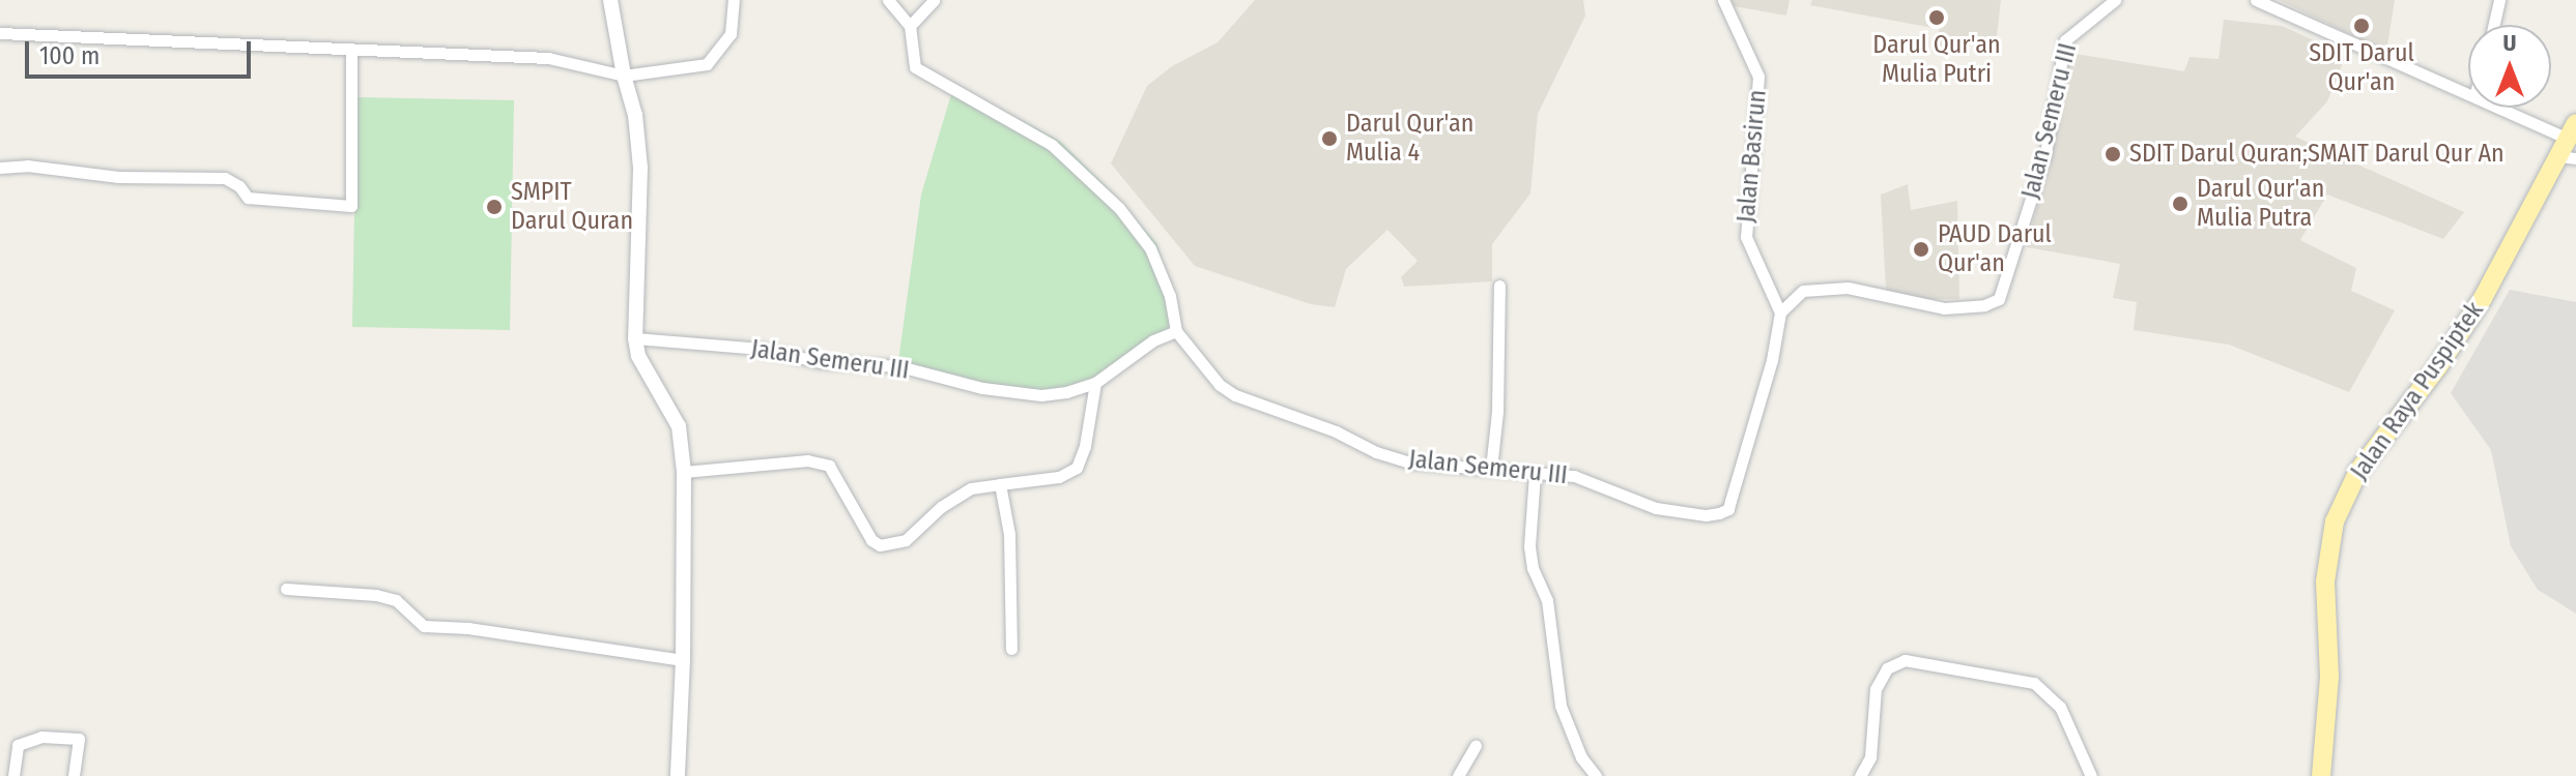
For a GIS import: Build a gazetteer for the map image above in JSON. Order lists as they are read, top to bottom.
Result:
{
  "streets": {
    "main road": ["Jalan Raya Puspiptek"],
    "street": ["Jalan Semeru III", "Jalan Basirun"]
  },
  "crossings": [
    ["Jalan Semeru III", "Jalan Basirun"]
  ],
  "places": [
    "Darul Qur'an Mulia Putri",
    "SDIT Darul Qur'an",
    "Darul Qur'an Mulia 4",
    "SDIT Darul Quran;SMAIT Darul Qur An",
    "Darul Qur'an Mulia Putra",
    "SMPIT Darul Quran",
    "PAUD Darul Qur'an"
  ],
  "scale_bar": "100 m",
  "north": "top"
}
